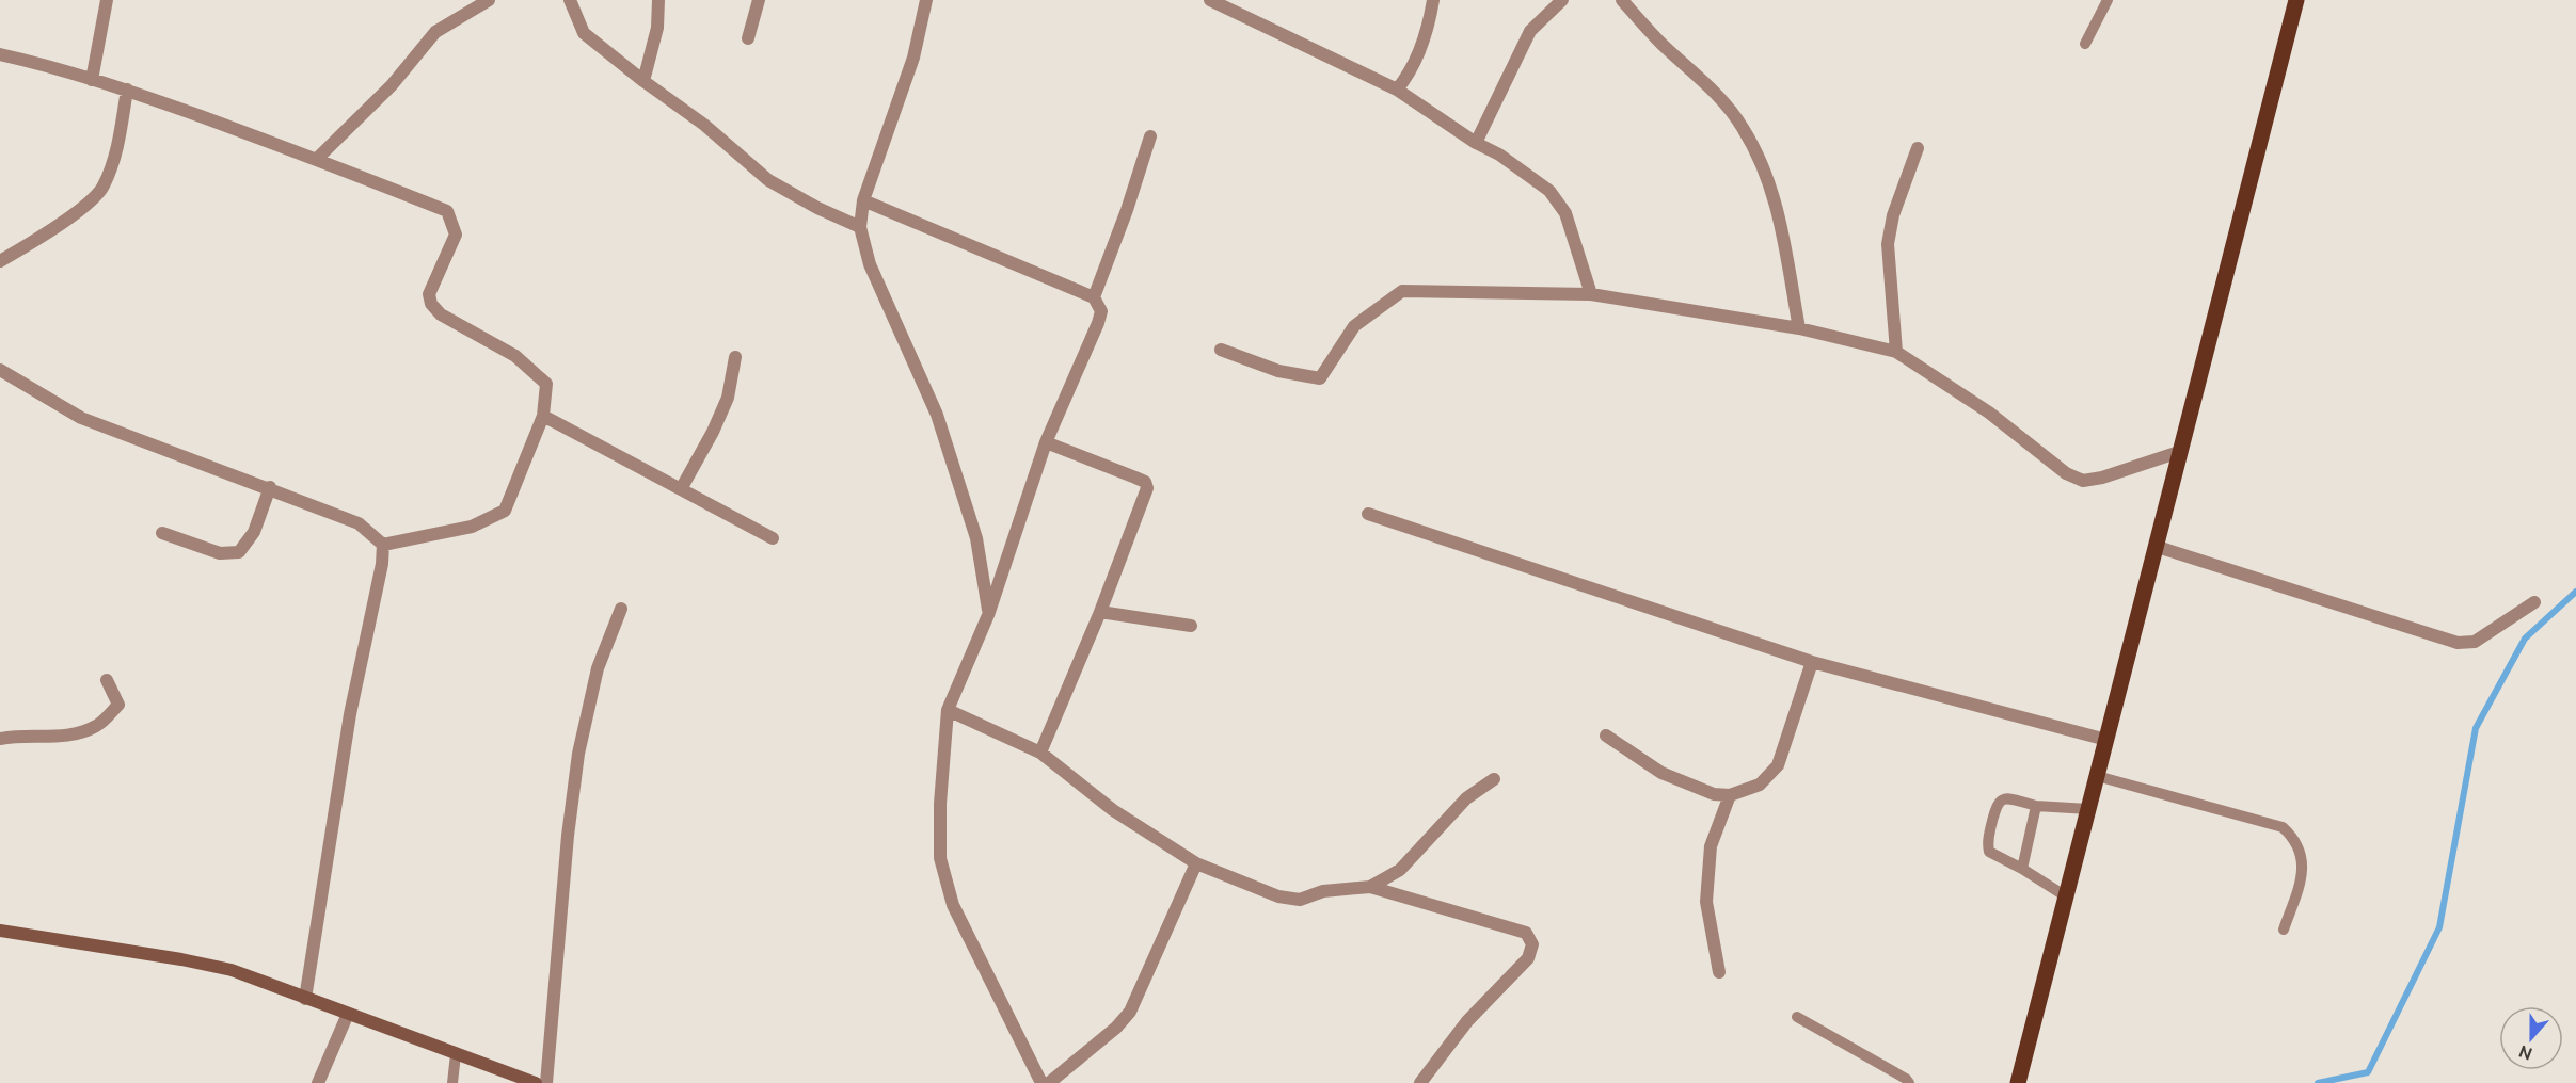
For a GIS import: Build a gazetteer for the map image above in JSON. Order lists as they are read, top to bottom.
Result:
{
  "north": "bottom"
}
